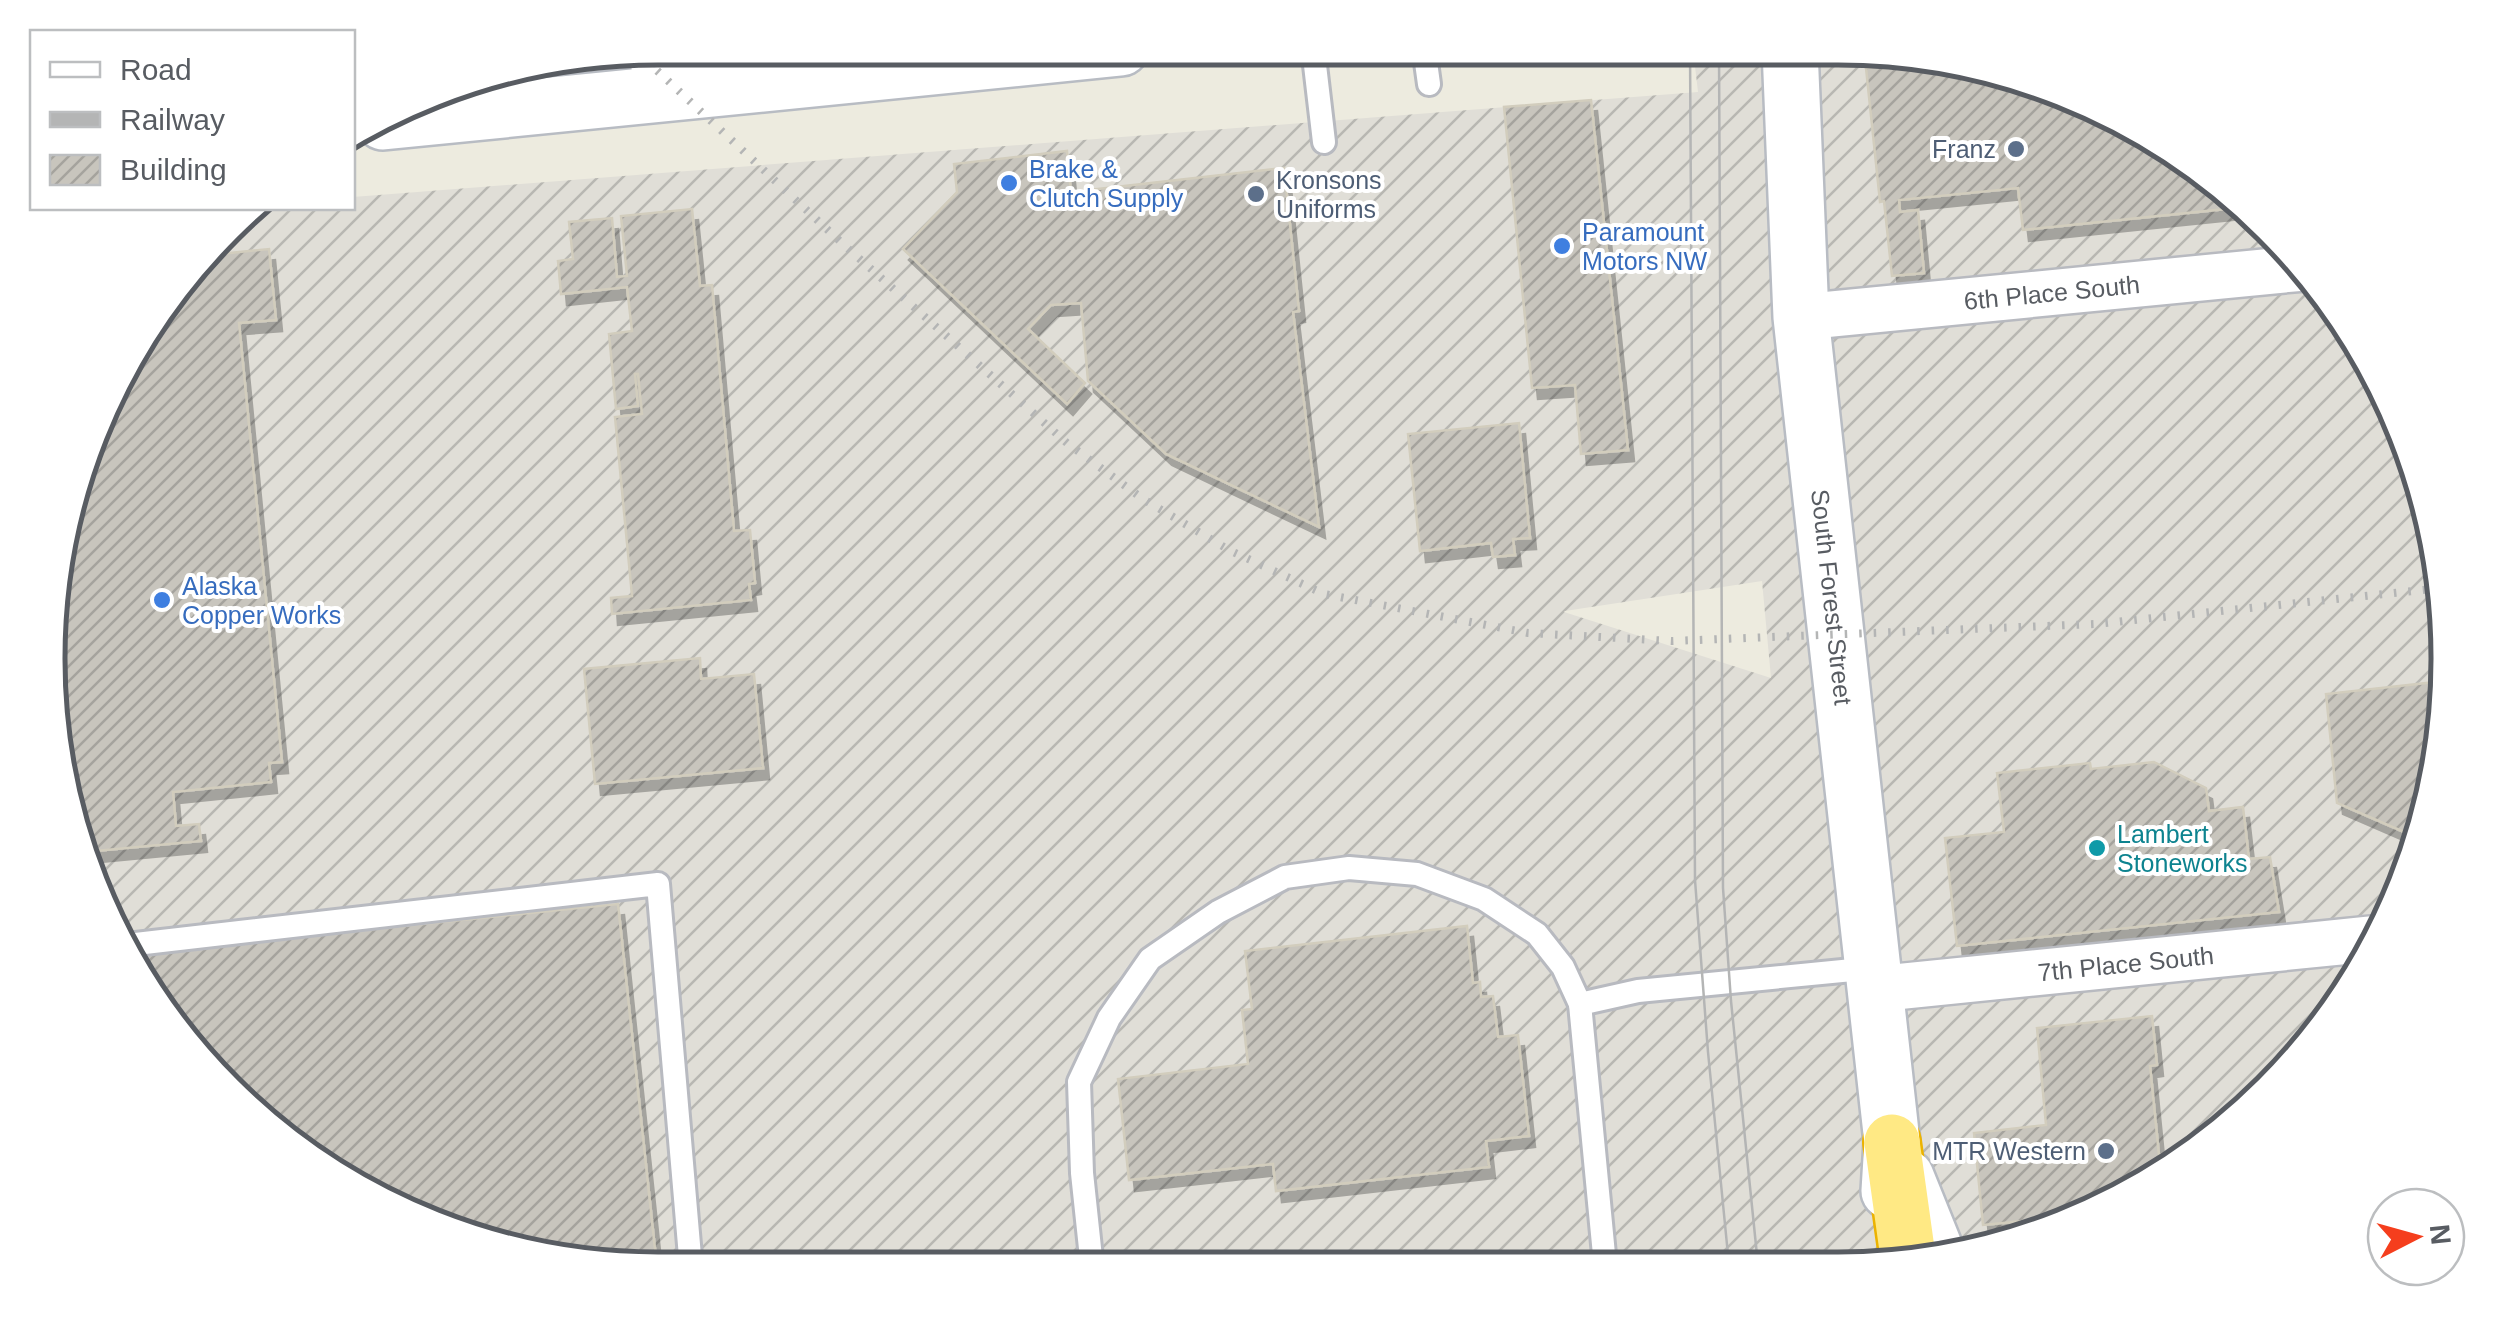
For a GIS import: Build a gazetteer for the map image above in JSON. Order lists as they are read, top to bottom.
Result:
{
  "streets": {
    "main road": ["South Forest Street"],
    "street": ["6th Place South", "7th Place South"]
  },
  "crossings": [
    ["6th Place South", "South Forest Street"],
    ["South Forest Street", "7th Place South"]
  ],
  "places": [
    "Franz",
    "Brake & Clutch Supply",
    "Kronsons Uniforms",
    "Paramount Motors NW",
    "Alaska Copper Works",
    "Lambert Stoneworks",
    "MTR Western"
  ],
  "legend": ["Road", "Railway", "Building"],
  "north": "right"
}
